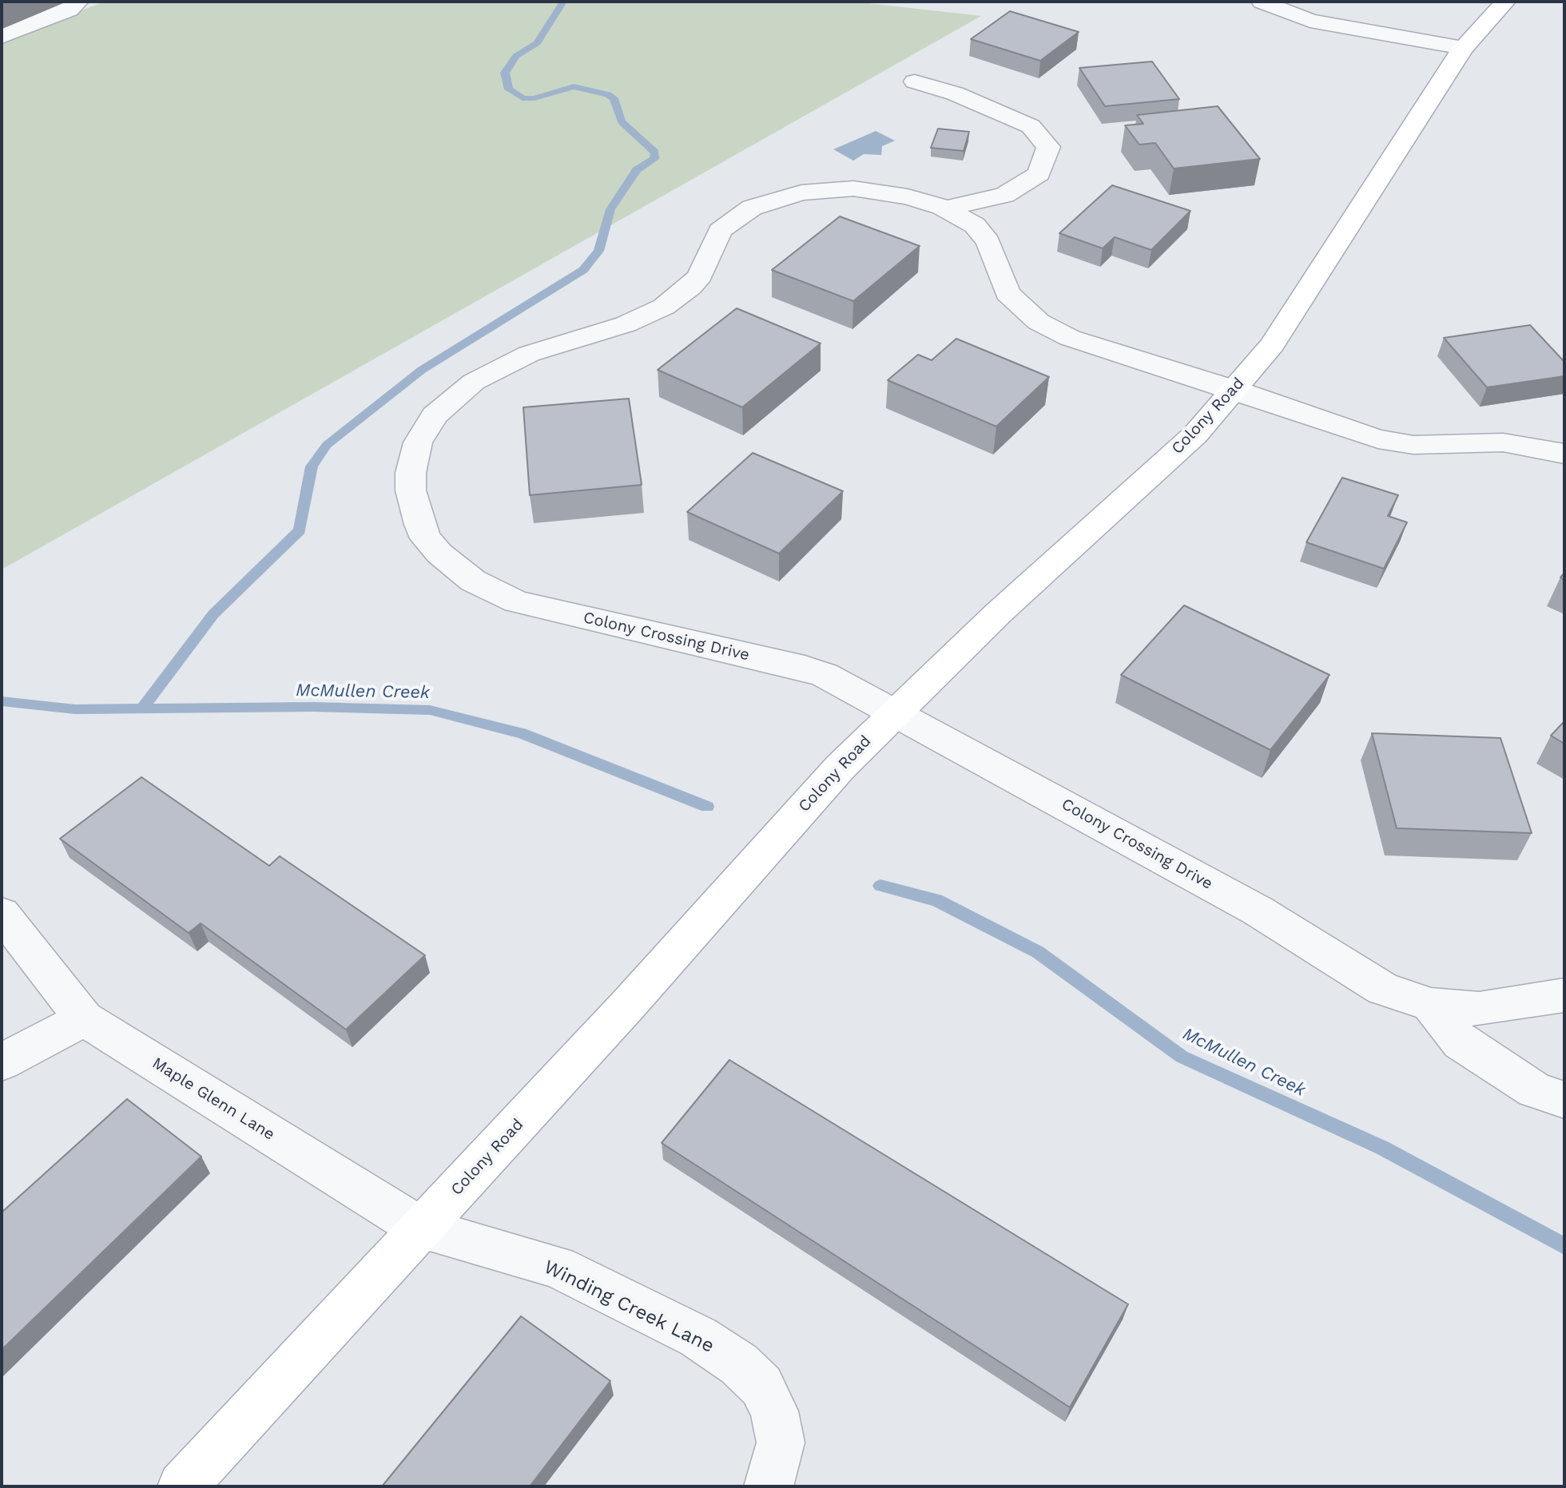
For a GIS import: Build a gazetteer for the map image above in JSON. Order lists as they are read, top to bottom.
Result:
{
  "streets": {
    "main road": ["Colony Road"],
    "street": ["Colony Crossing Drive", "Maple Glenn Lane", "Winding Creek Lane"]
  },
  "crossings": [
    ["Colony Road", "Colony Crossing Drive"],
    ["Colony Road", "Maple Glenn Lane"],
    ["Colony Road", "Winding Creek Lane"],
    ["Maple Glenn Lane", "Winding Creek Lane"]
  ],
  "water": ["McMullen Creek"]
}
